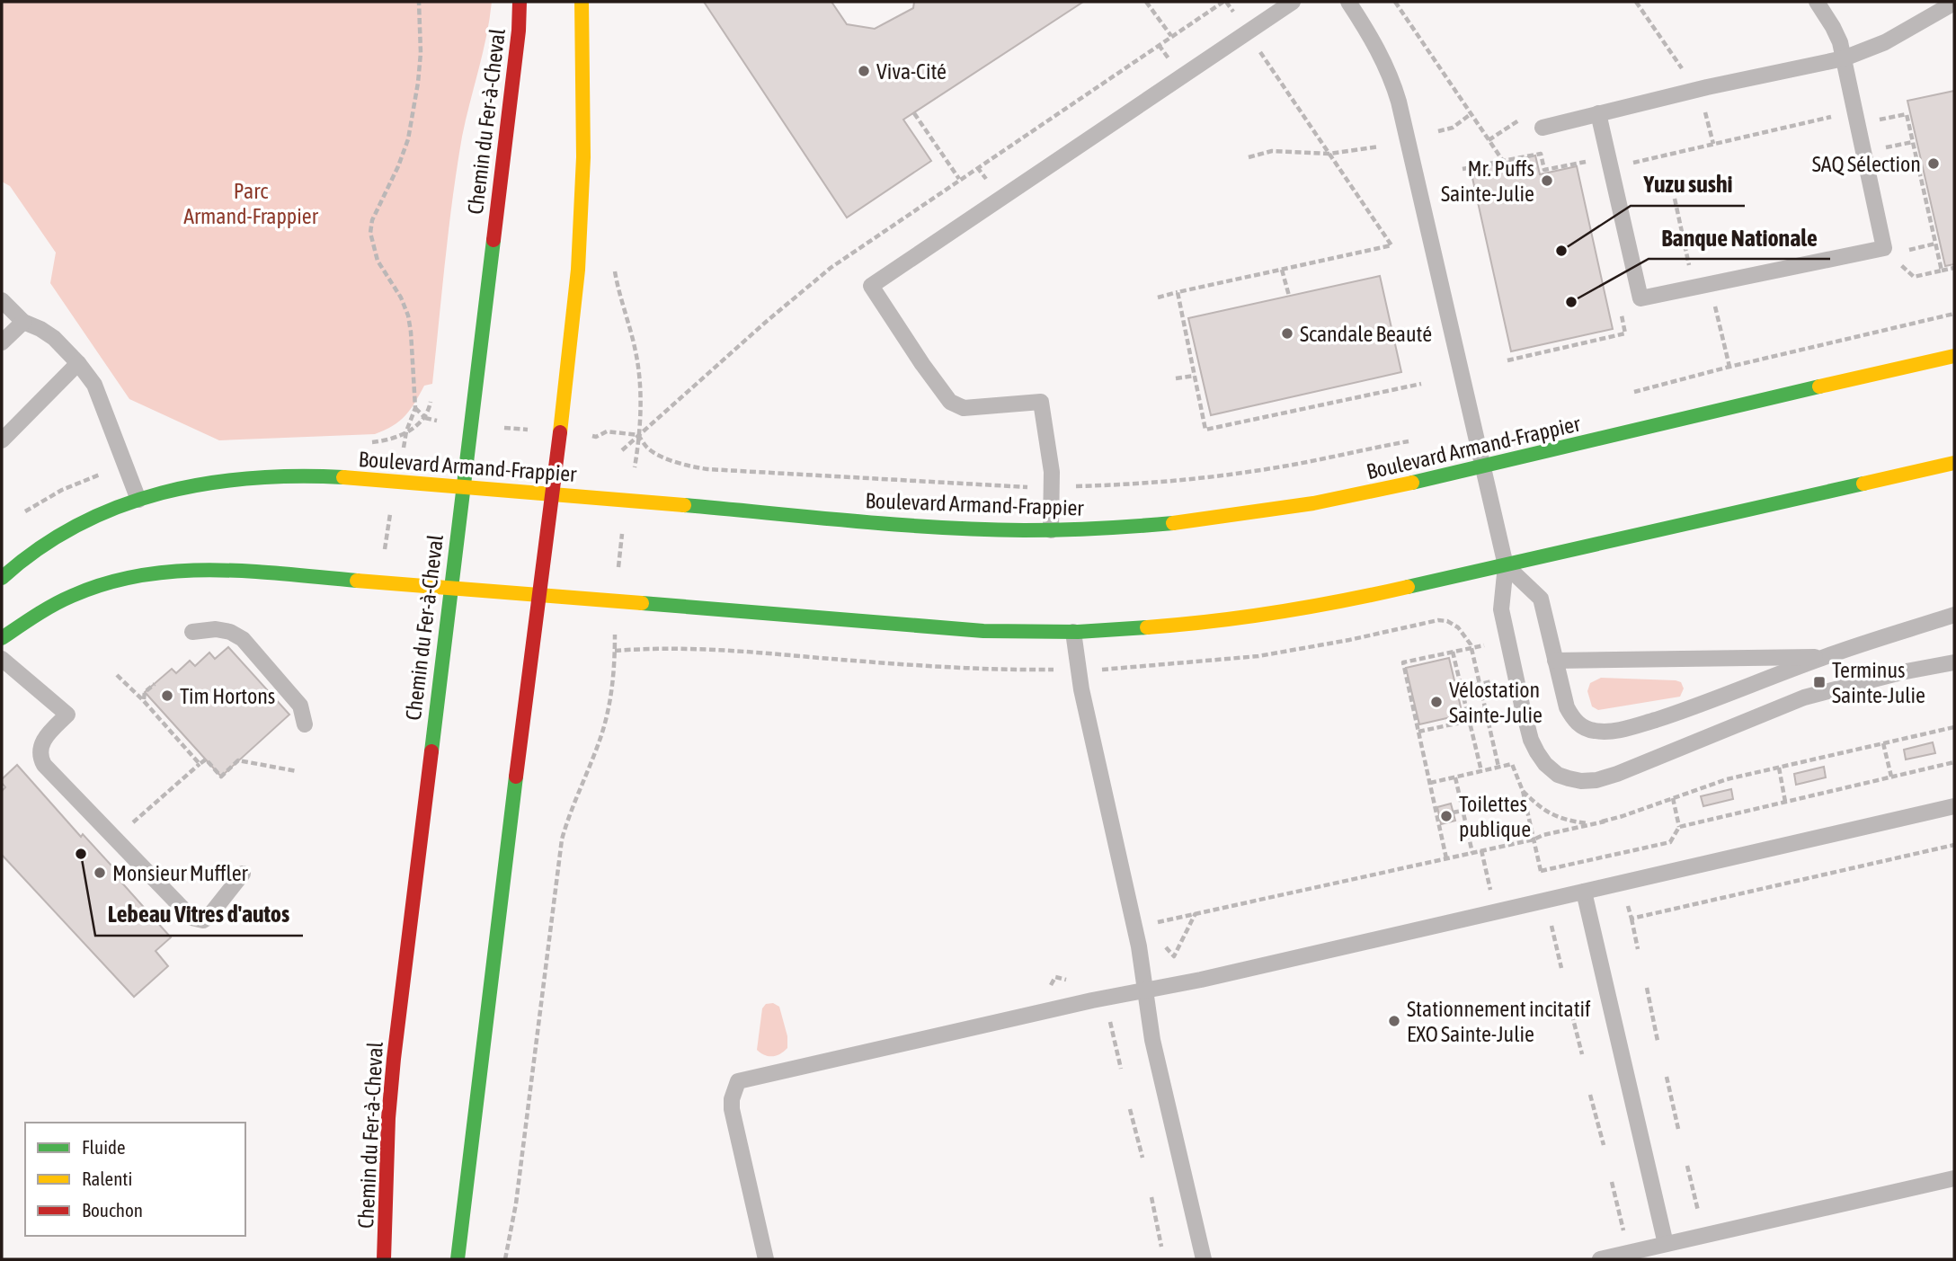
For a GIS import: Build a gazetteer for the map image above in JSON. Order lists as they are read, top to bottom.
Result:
{
  "streets": {
    "street": ["Chemin du Fer-à-Cheval", "Boulevard Armand-Frappier"]
  },
  "crossings": [
    ["Chemin du Fer-à-Cheval", "Boulevard Armand-Frappier"]
  ],
  "parks": ["Parc Armand-Frappier"],
  "places": {
    "other": [
      "Viva-Cité",
      "SAQ Sélection",
      "Mr. Puffs Sainte-Julie",
      "Yuzu sushi",
      "Banque Nationale",
      "Scandale Beauté",
      "Tim Hortons",
      "Vélostation Sainte-Julie",
      "Toilettes publique",
      "Lebeau Vitres d'autos",
      "Monsieur Muffler",
      "Stationnement incitatif EXO Sainte-Julie"
    ],
    "transit": ["Terminus Sainte-Julie"]
  },
  "legend": ["Fluide", "Ralenti", "Bouchon"]
}
